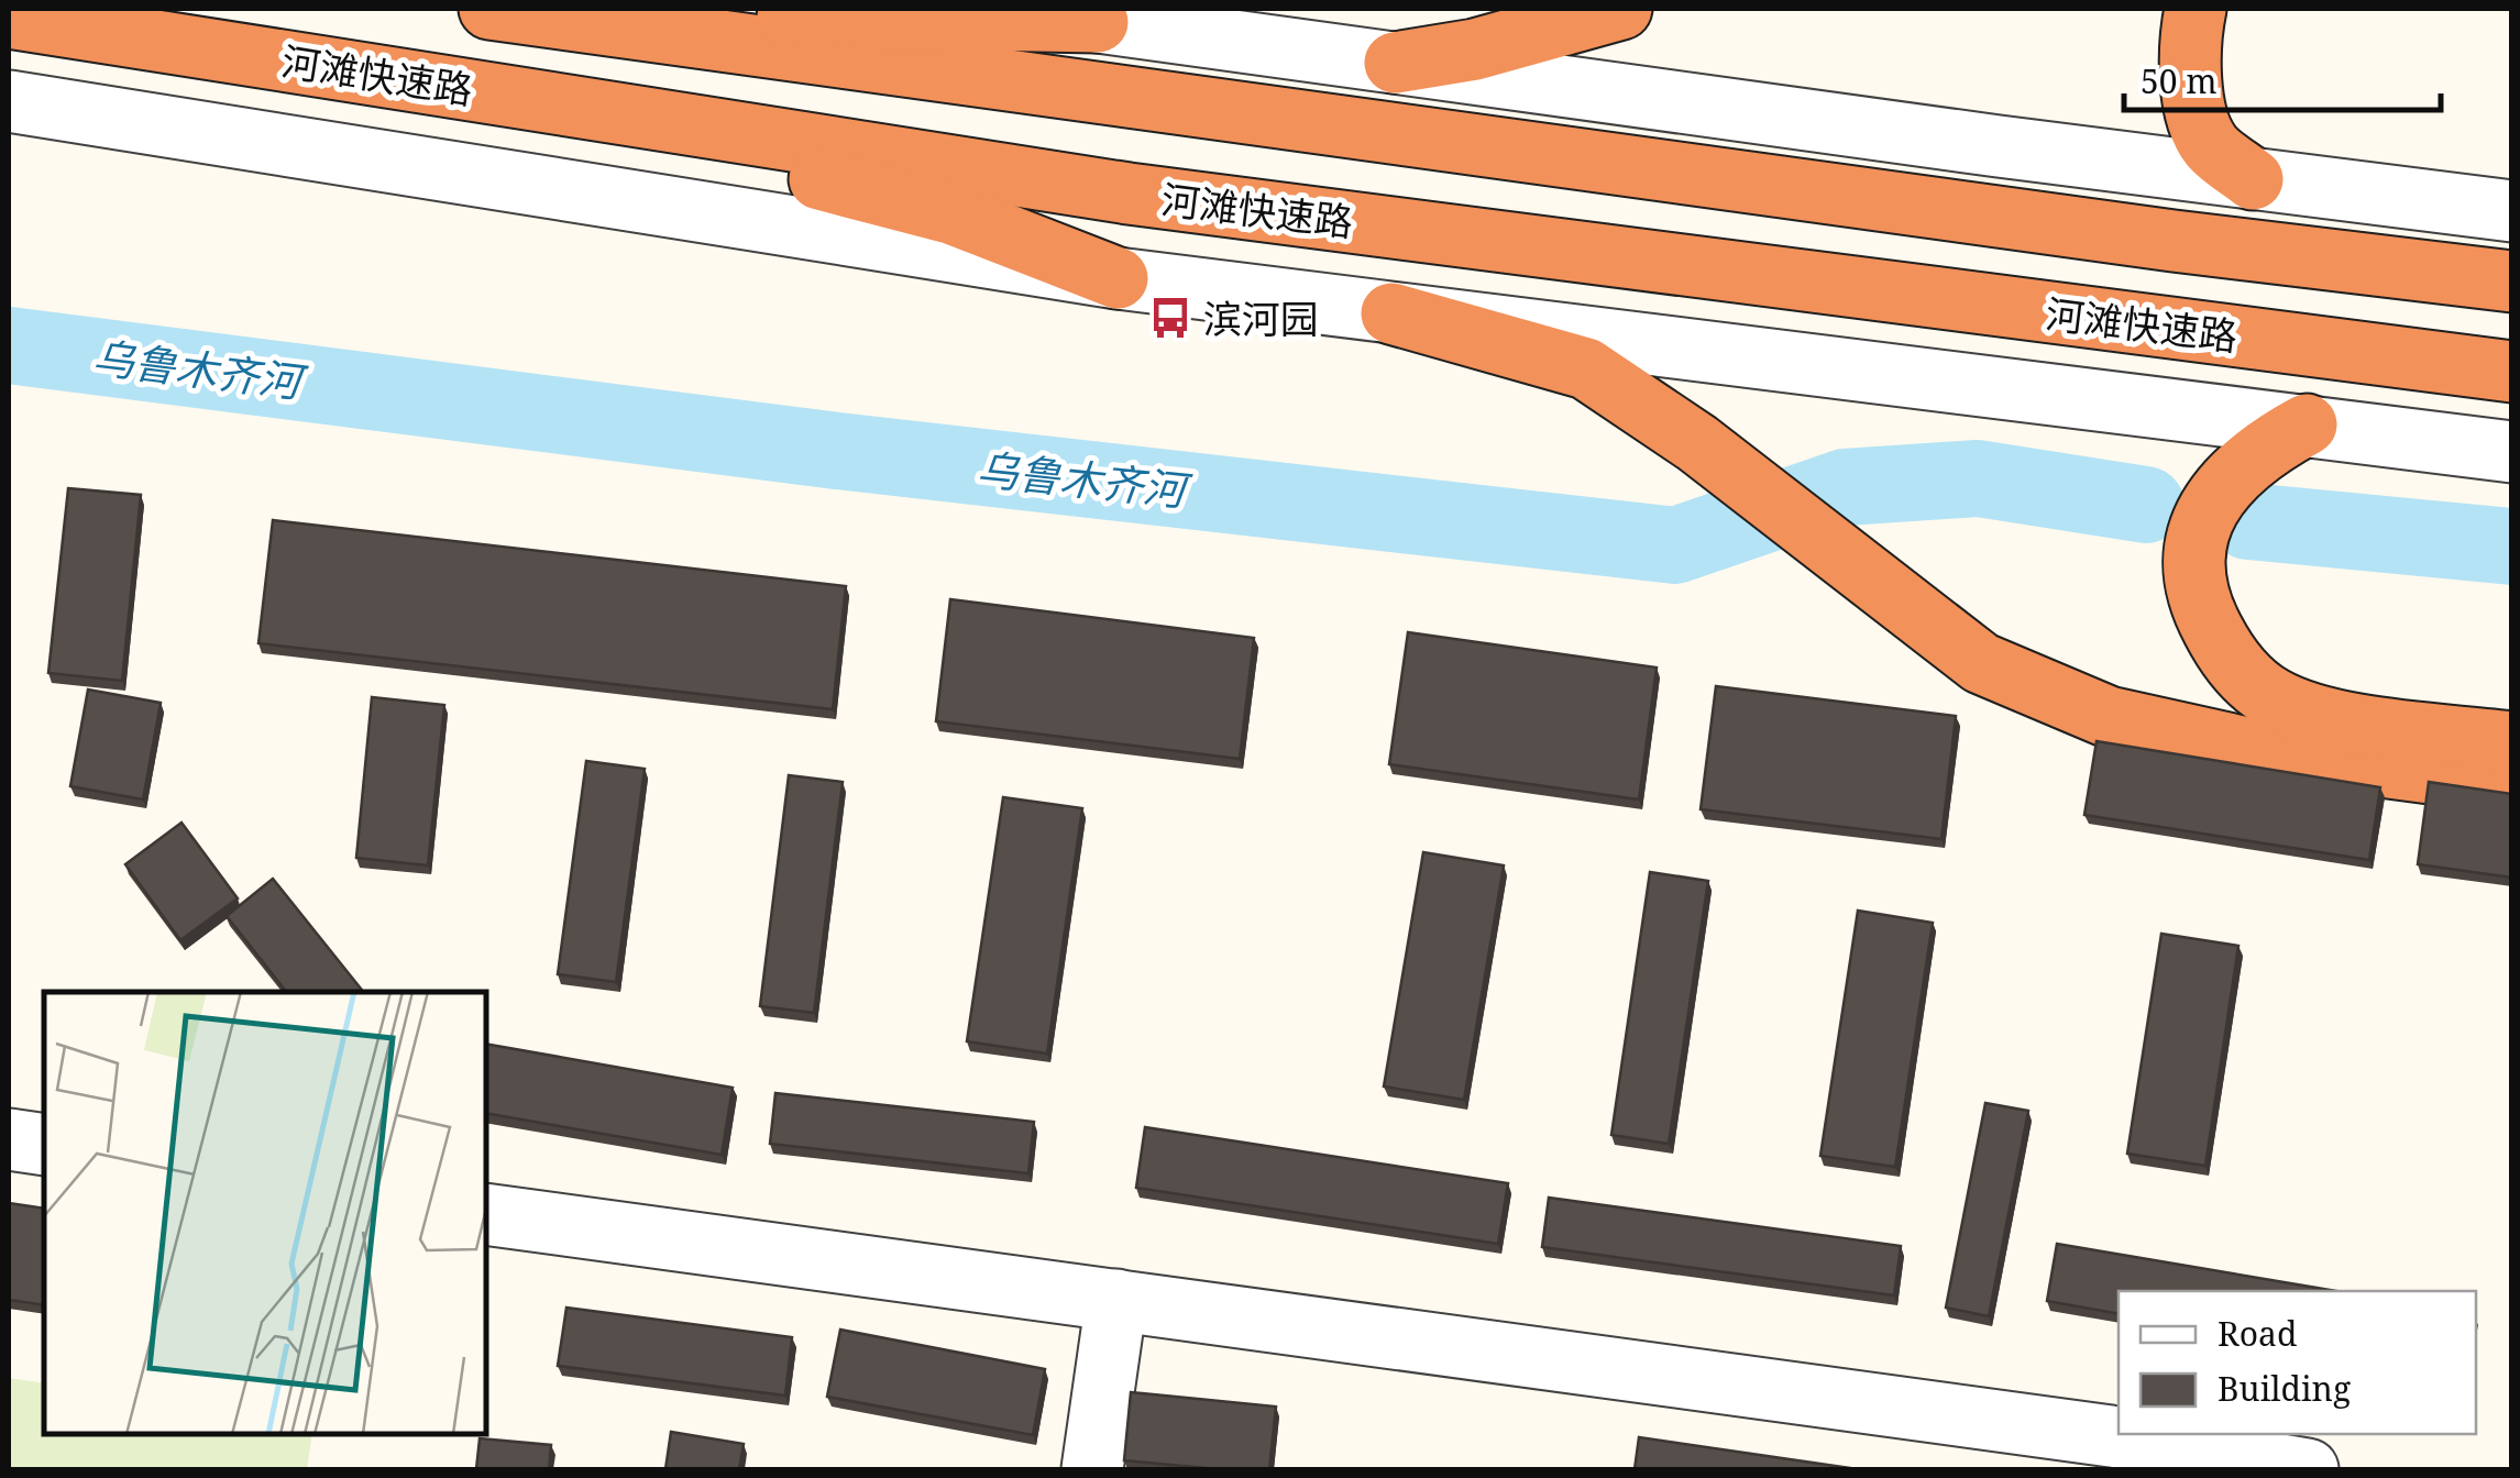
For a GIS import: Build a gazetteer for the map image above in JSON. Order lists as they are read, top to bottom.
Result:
{
  "streets": {
    "highway": ["河滩快速路"]
  },
  "water": ["乌鲁木齐河"],
  "places": {
    "bus stop": ["滨河园"]
  },
  "legend": ["Road", "Building"],
  "scale_bar": "50 m"
}
